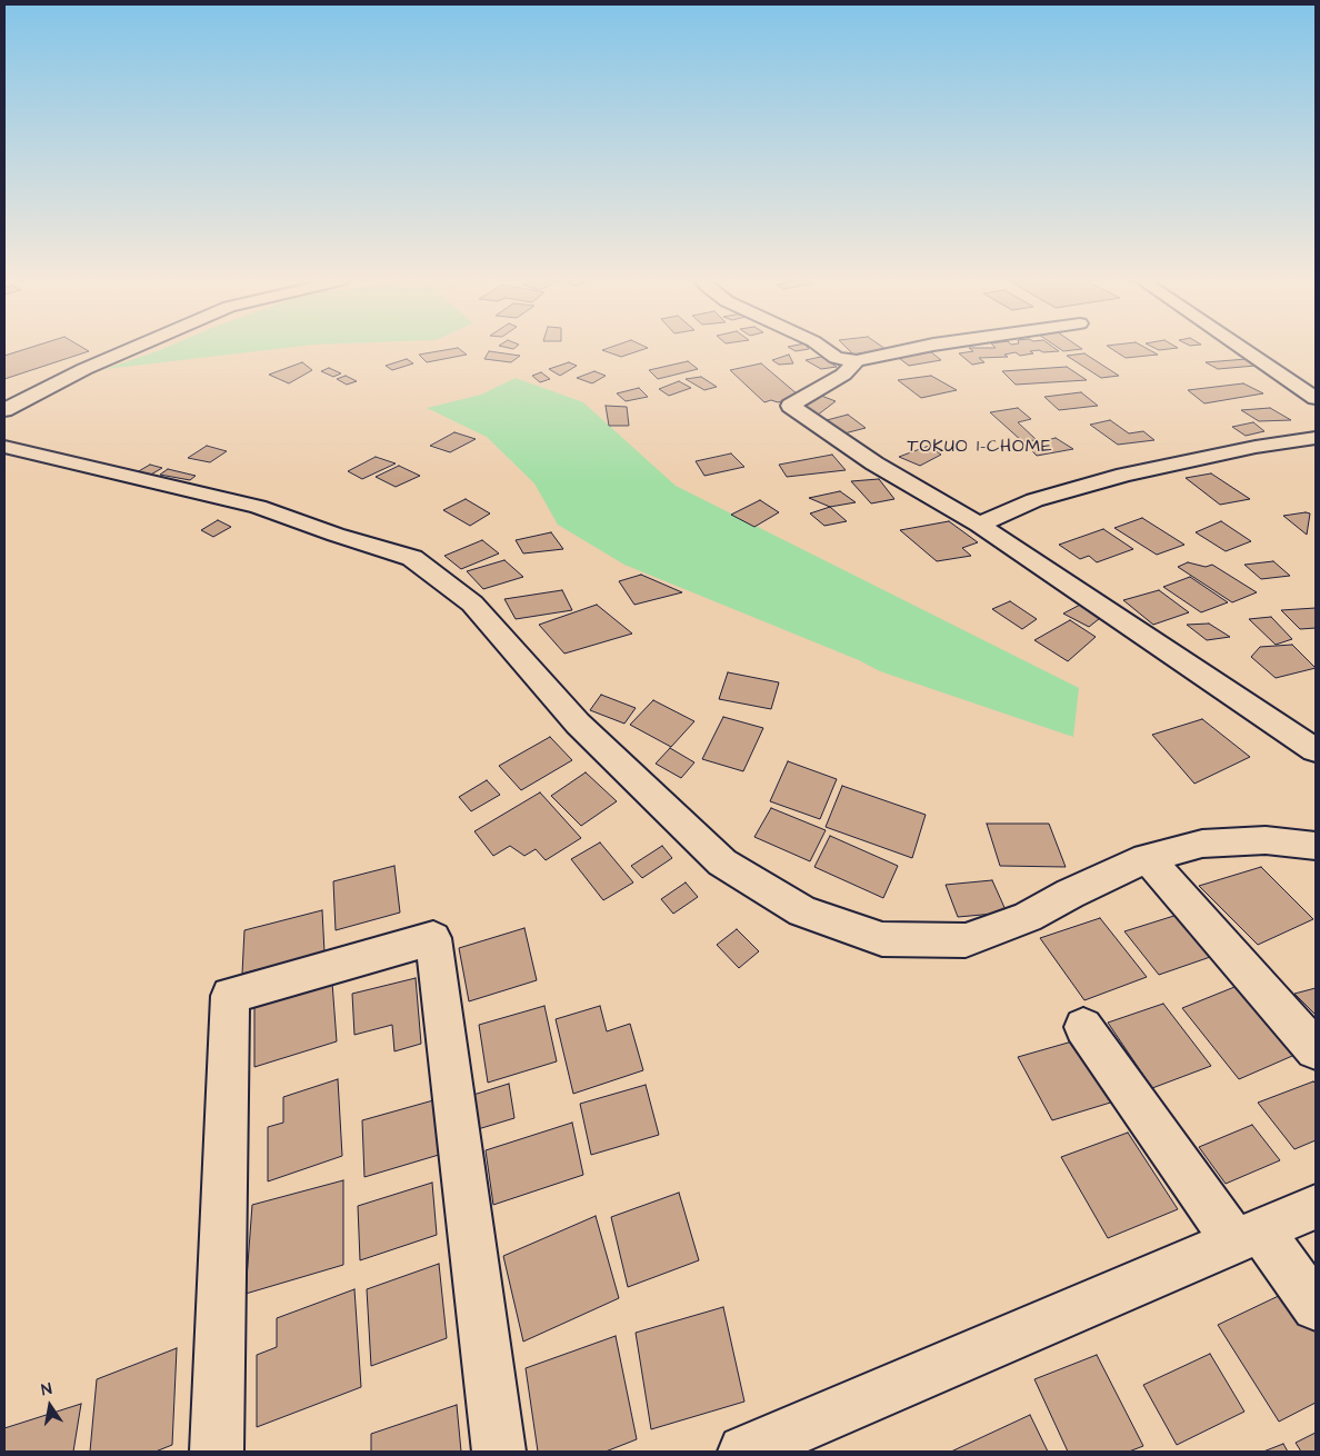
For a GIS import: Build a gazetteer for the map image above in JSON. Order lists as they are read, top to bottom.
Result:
{
  "districts": ["TOKUO 1-CHOME"],
  "north": "top"
}
